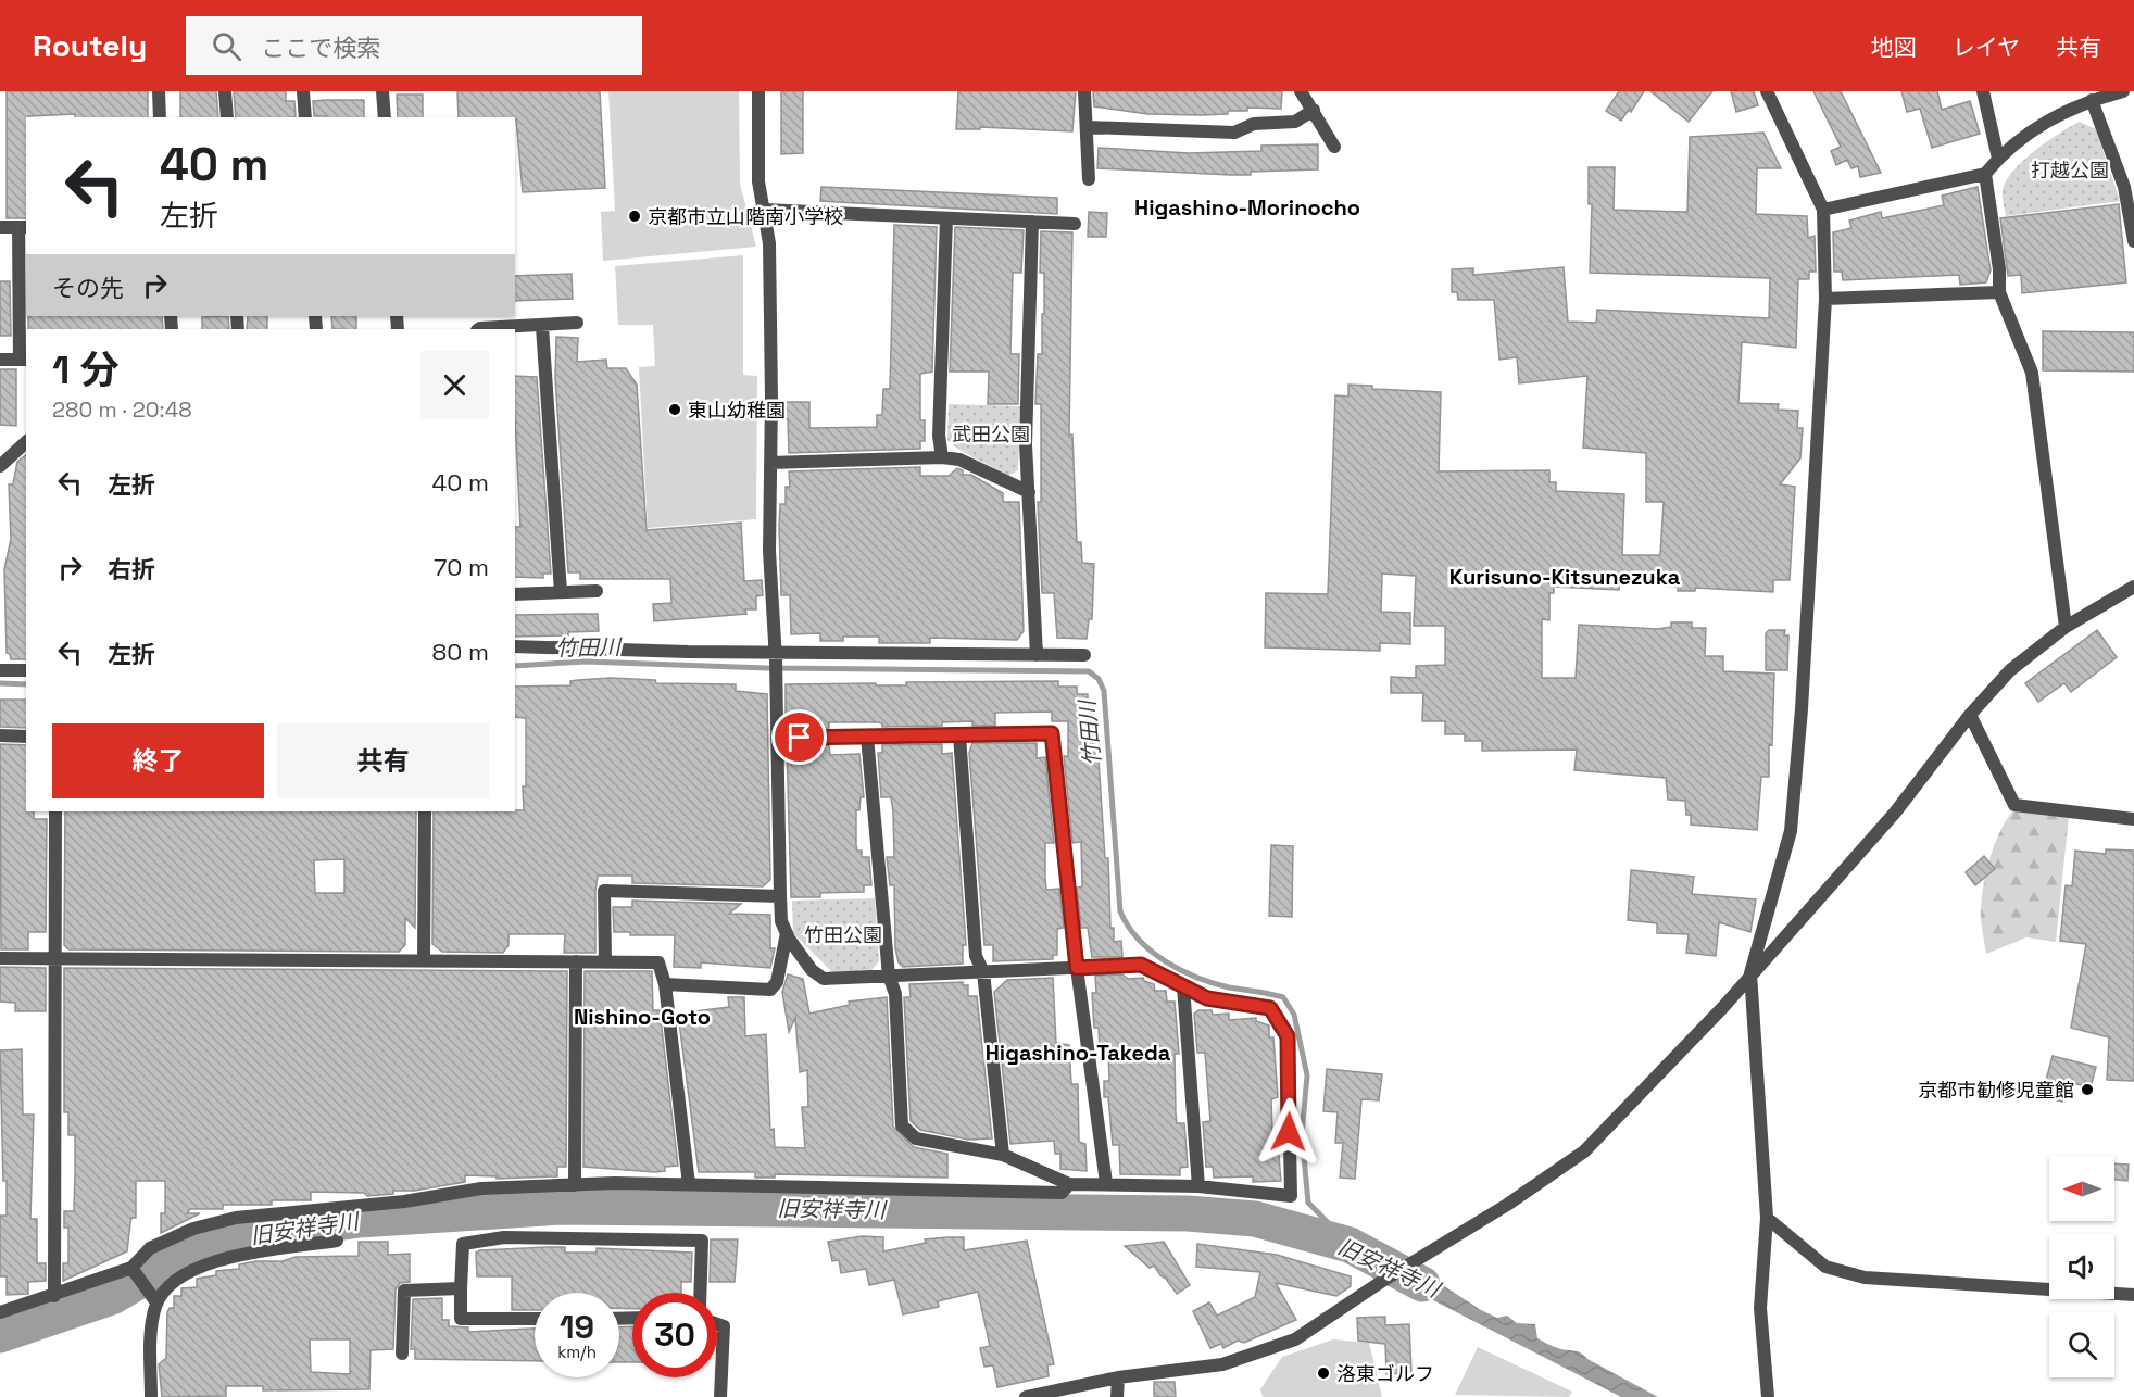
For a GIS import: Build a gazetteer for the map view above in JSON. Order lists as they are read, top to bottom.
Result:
{
  "districts": [
    "Higashino-Morinocho",
    "Kurisuno-Kitsunezuka",
    "Nishino-Goto",
    "Higashino-Takeda"
  ],
  "water": ["竹田川", "旧安祥寺川"],
  "parks": ["打越公園", "武田公園", "竹田公園"],
  "places": [
    "京都市立山階南小学校",
    "東山幼稚園",
    "京都市勧修児童館",
    "洛東ゴルフ"
  ],
  "north": "left",
  "page": {
    "header": "Routely",
    "search": "ここで検索",
    "nav": ["地図", "レイヤ", "共有"],
    "turn": ["40 m", "左折"],
    "then": "その先",
    "heading": ["1 分", "280 m · 20:48"],
    "list": [
      {
        "name": "左折",
        "value": "40 m"
      },
      {
        "name": "右折",
        "value": "70 m"
      },
      {
        "name": "左折",
        "value": "80 m"
      }
    ],
    "buttons": ["終了", "共有"],
    "speed": "19 km/h",
    "limit": "30"
  }
}
